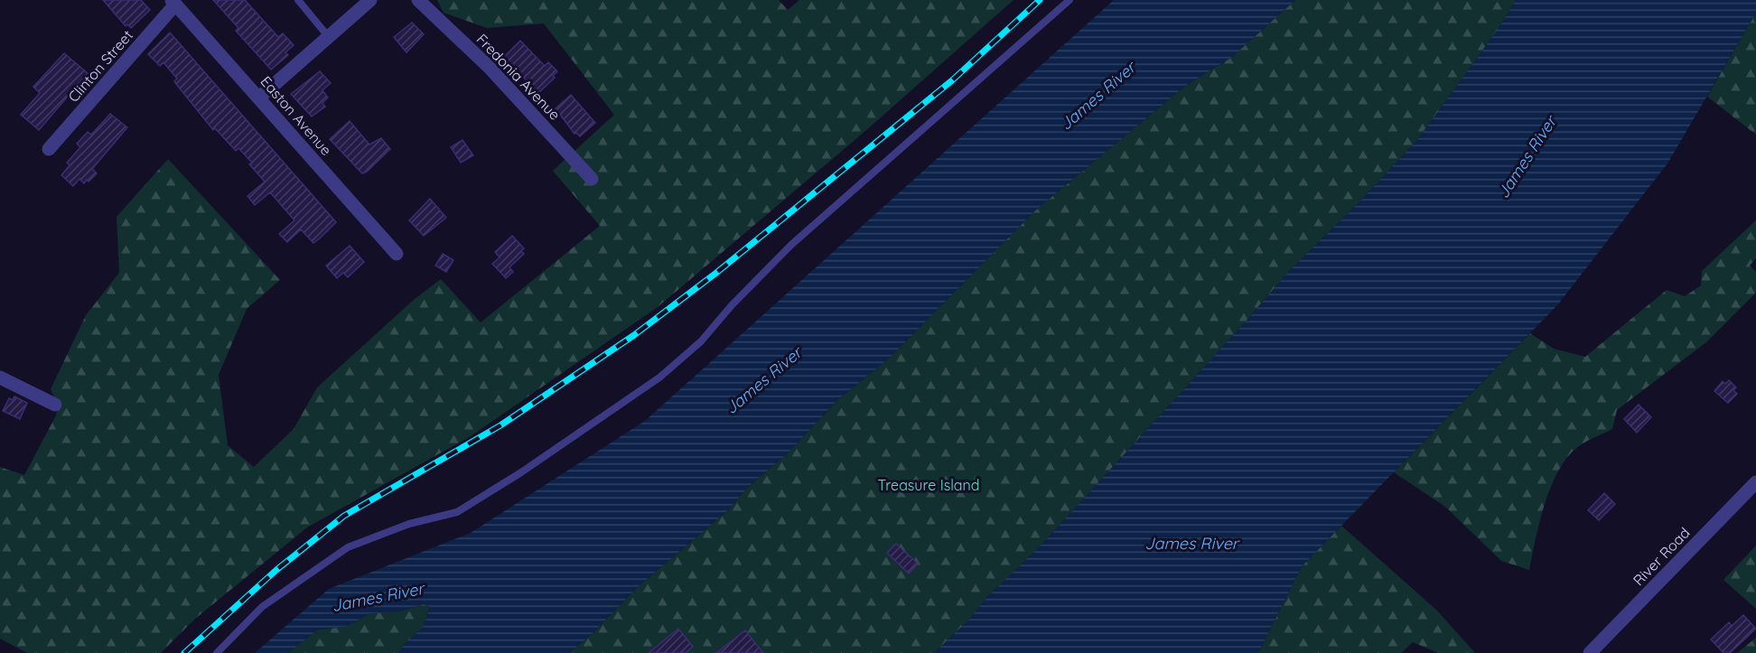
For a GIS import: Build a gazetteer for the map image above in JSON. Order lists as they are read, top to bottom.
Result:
{
  "streets": {
    "street": [
      "Clinton Street",
      "Fredonia Avenue",
      "Easton Avenue",
      "River Road"
    ]
  },
  "crossings": [
    ["Clinton Street", "Easton Avenue"]
  ],
  "water": ["James River"],
  "parks": ["Treasure Island"]
}
